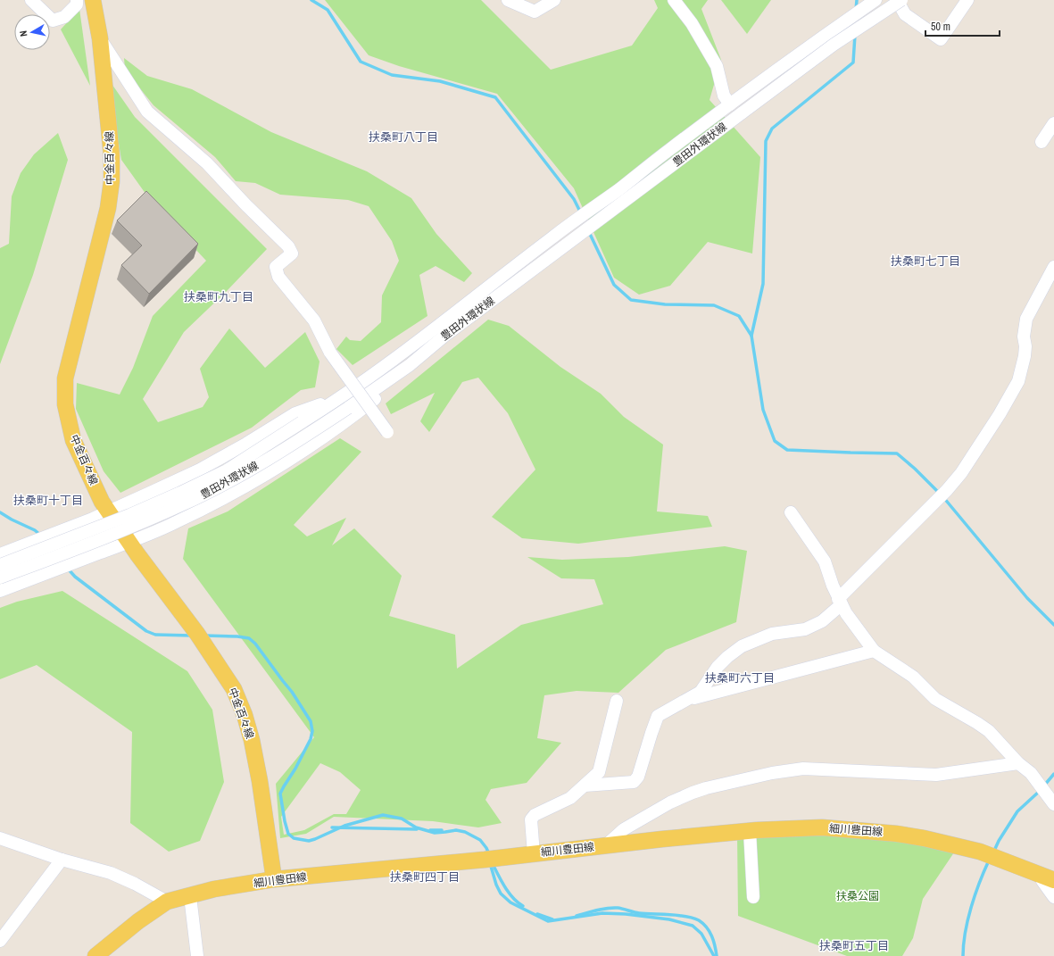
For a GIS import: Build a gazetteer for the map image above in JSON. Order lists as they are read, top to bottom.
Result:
{
  "streets": {
    "main road": ["中金百々線", "細川豊田線"],
    "street": ["豊田外環状線"]
  },
  "crossings": [
    ["中金百々線", "細川豊田線"]
  ],
  "districts": [
    "扶桑町八丁目",
    "扶桑町七丁目",
    "扶桑町九丁目",
    "扶桑町十丁目",
    "扶桑町六丁目",
    "扶桑町四丁目",
    "扶桑町五丁目"
  ],
  "parks": ["扶桑公園"],
  "scale_bar": "50 m",
  "north": "left"
}
